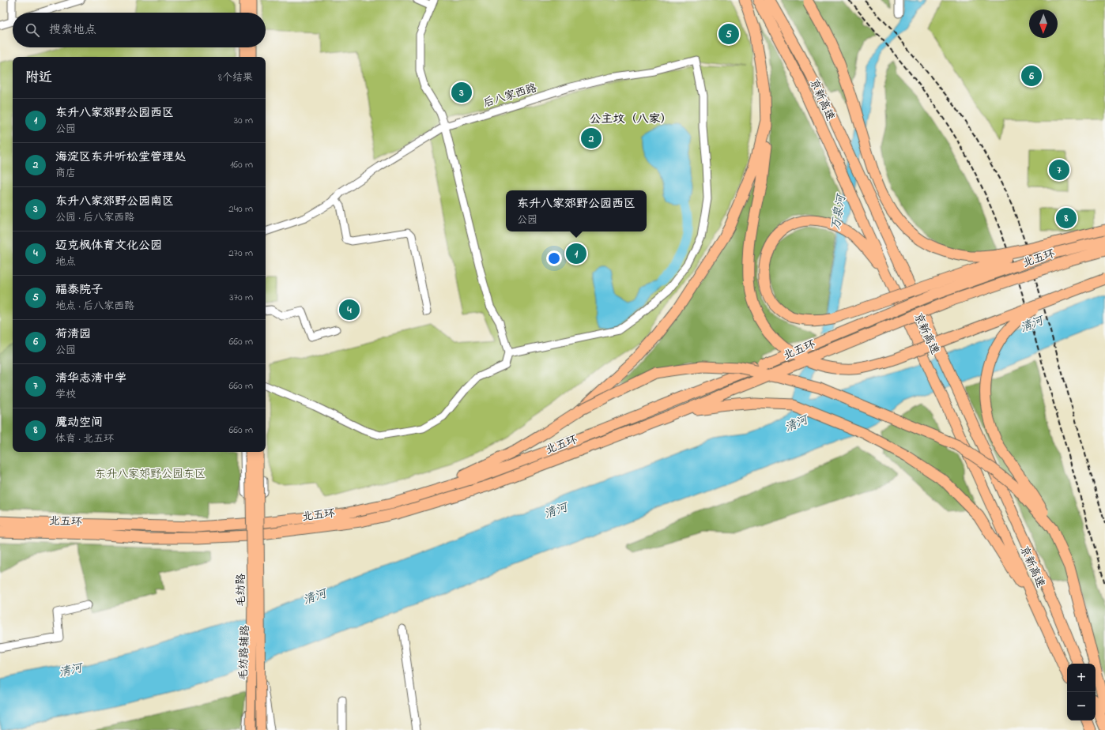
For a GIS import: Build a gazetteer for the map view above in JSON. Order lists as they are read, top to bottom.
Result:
{
  "streets": {
    "highway": ["京新高速", "北五环"],
    "main road": ["毛纺路"],
    "street": ["后八家西路", "毛纺路辅路"]
  },
  "districts": ["公主坟（八家）"],
  "water": ["万泉河", "清河"],
  "parks": ["东升八家郊野公园东区"],
  "north": "bottom",
  "page": {
    "search": "搜索地点",
    "pins": [
      "5",
      "6",
      "3",
      "2",
      "7",
      "8",
      "1",
      "4"
    ],
    "heading": ["附近", "8个结果"],
    "list": [
      {
        "mark": "1",
        "name": "东升八家郊野公园西区",
        "note": "公园",
        "value": "30 m"
      },
      {
        "mark": "2",
        "name": "海淀区东升听松堂管理处",
        "note": "商店",
        "value": "160 m"
      },
      {
        "mark": "3",
        "name": "东升八家郊野公园南区",
        "note": "公园 · 后八家西路",
        "value": "240 m"
      },
      {
        "mark": "4",
        "name": "迈克枫体育文化公园",
        "note": "地点",
        "value": "270 m"
      },
      {
        "mark": "5",
        "name": "福泰院子",
        "note": "地点 · 后八家西路",
        "value": "370 m"
      },
      {
        "mark": "6",
        "name": "荷清园",
        "note": "公园",
        "value": "660 m"
      },
      {
        "mark": "7",
        "name": "清华志清中学",
        "note": "学校",
        "value": "660 m"
      },
      {
        "mark": "8",
        "name": "魔动空间",
        "note": "体育 · 北五环",
        "value": "660 m"
      }
    ],
    "popup": ["东升八家郊野公园西区", "公园"],
    "map_buttons": ["+", "−"]
  }
}
